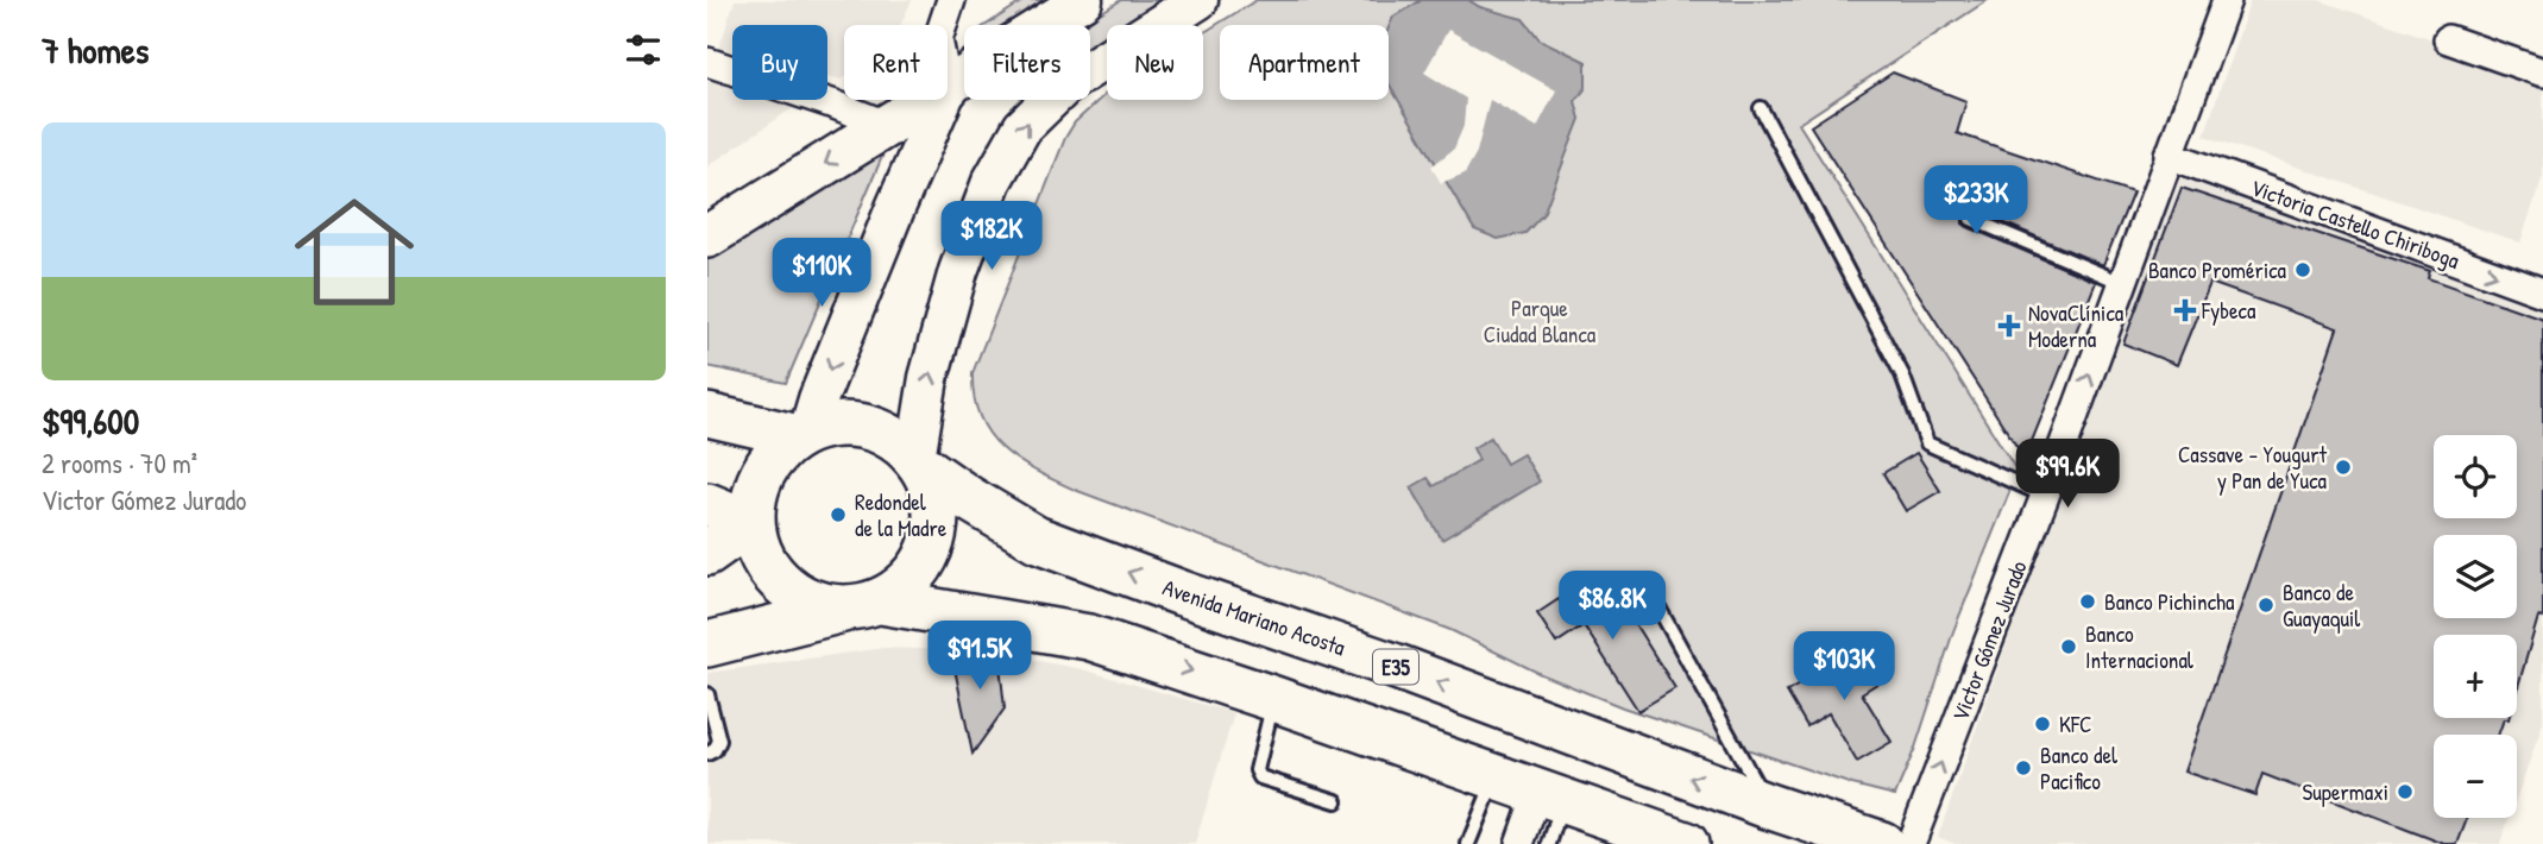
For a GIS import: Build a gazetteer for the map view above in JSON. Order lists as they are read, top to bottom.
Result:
{
  "streets": {
    "highway": ["Avenida Mariano Acosta", "E35"],
    "street": ["Victoria Castello Chiriboga", "Victor Gómez Jurado"]
  },
  "crossings": [
    ["Victoria Castello Chiriboga", "Victor Gómez Jurado"],
    ["Avenida Mariano Acosta", "E35"]
  ],
  "one_way": ["Victoria Castello Chiriboga", "Victor Gómez Jurado"],
  "parks": ["Parque Ciudad Blanca"],
  "places": {
    "other": [
      "Banco Promérica",
      "Cassave - Yougurt y Pan de Yuca",
      "Redondel de la Madre",
      "Banco Pichincha",
      "Banco de Guayaquil",
      "Banco Internacional",
      "KFC",
      "Banco del Pacifico",
      "Supermaxi"
    ],
    "health": ["Fybeca", "NovaClínica Moderna"]
  },
  "page": {
    "heading": "7 homes",
    "chip": [
      "Buy",
      "Rent",
      "Filters",
      "New",
      "Apartment"
    ],
    "list": [
      {
        "name": "$99,600",
        "note": "2 rooms · 70 m² · Victor Gómez Jurado"
      }
    ],
    "price": [
      "$233K",
      "$182K",
      "$110K",
      "$99.6K",
      "$86.8K",
      "$91.5K",
      "$103K"
    ],
    "map_buttons": ["+", "−"]
  }
}
